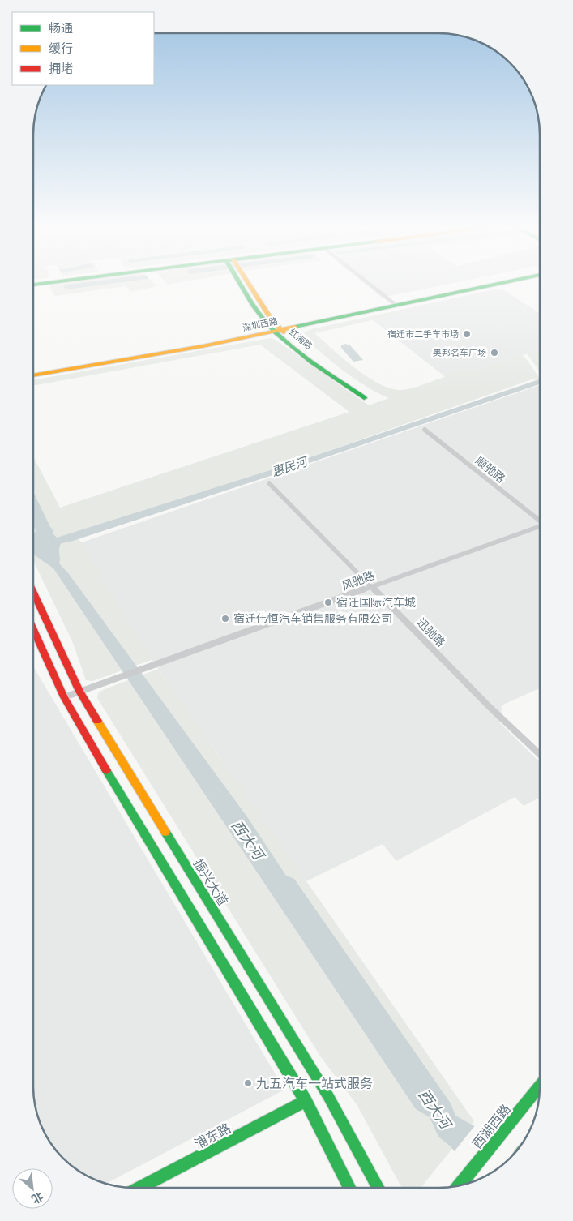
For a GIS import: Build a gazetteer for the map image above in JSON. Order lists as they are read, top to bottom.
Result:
{
  "streets": {
    "main road": [
      "深圳西路",
      "红海路",
      "振兴大道",
      "西湖西路",
      "浦东路"
    ],
    "street": ["顺驰路", "风驰路", "迅驰路"]
  },
  "crossings": [
    ["深圳西路", "红海路"],
    ["风驰路", "迅驰路"],
    ["风驰路", "振兴大道"]
  ],
  "water": ["惠民河", "西大河"],
  "places": [
    "宿迁市二手车市场",
    "奥邦名车广场",
    "宿迁国际汽车城",
    "宿迁伟恒汽车销售服务有限公司",
    "九五汽车一站式服务"
  ],
  "legend": ["畅通", "缓行", "拥堵"],
  "north": "bottom right"
}
